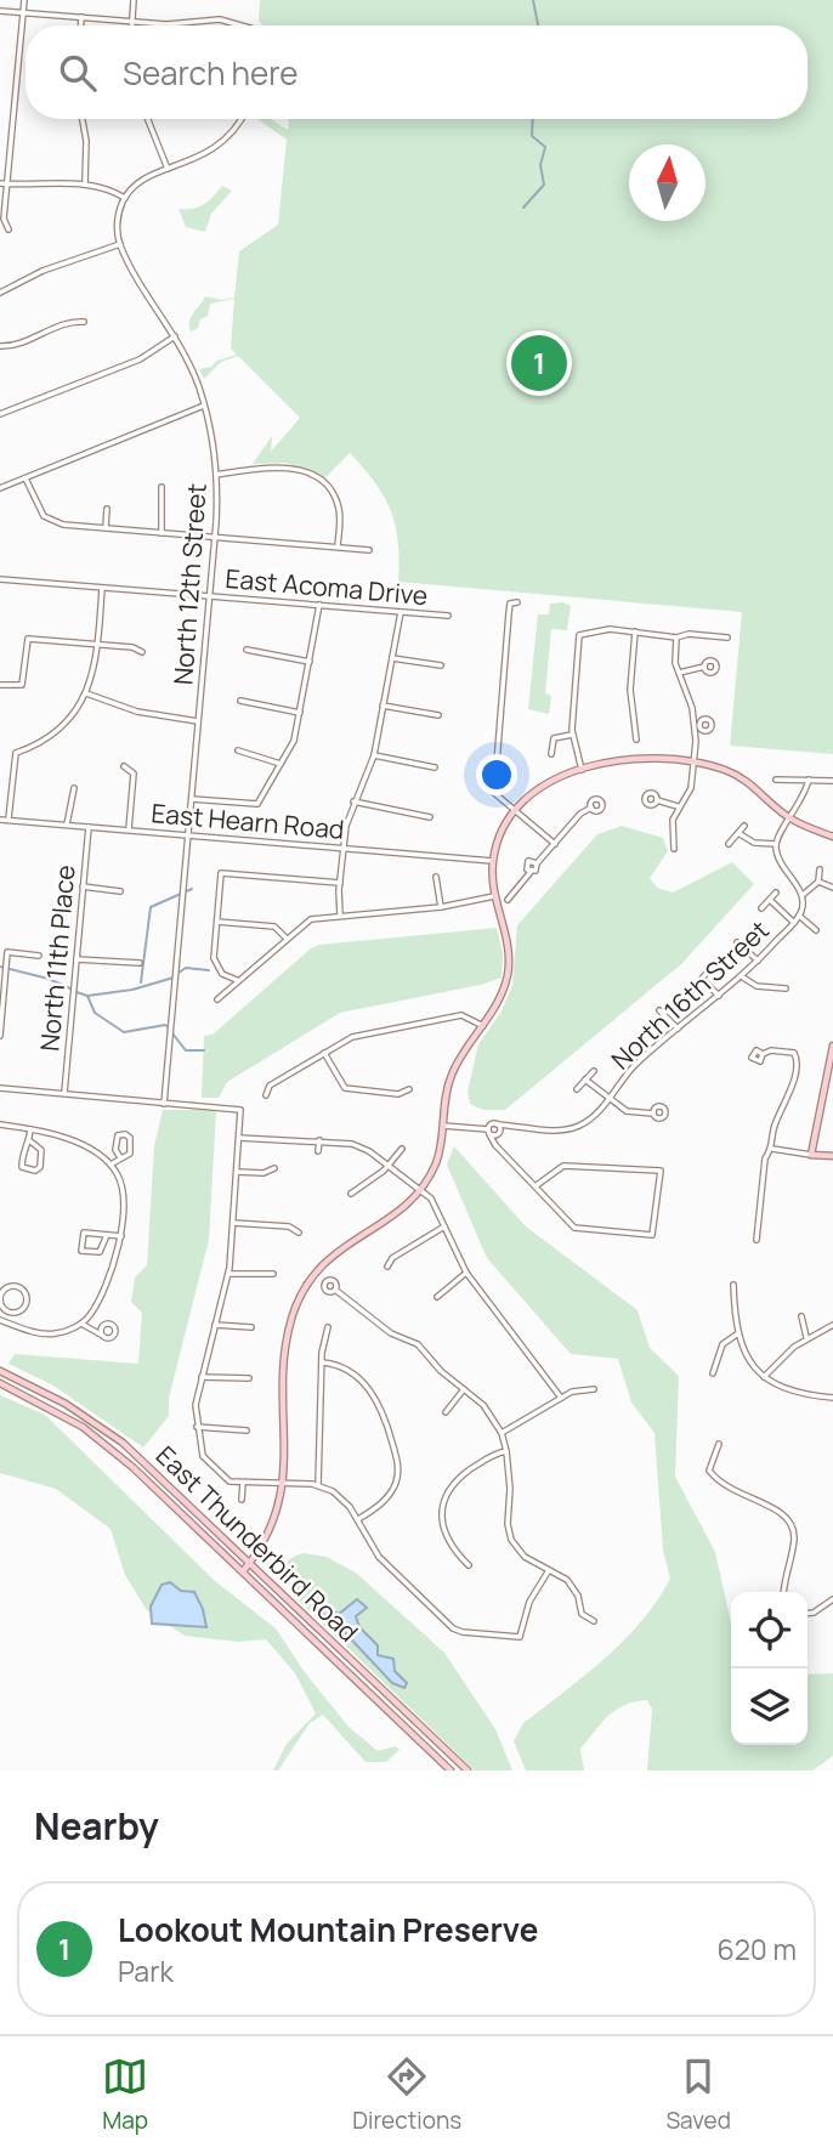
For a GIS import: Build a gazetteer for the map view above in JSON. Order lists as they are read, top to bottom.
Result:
{
  "streets": {
    "street": [
      "North 12th Street",
      "East Acoma Drive",
      "East Hearn Road",
      "North 11th Place",
      "North 16th Street",
      "East Thunderbird Road"
    ]
  },
  "crossings": [
    ["North 12th Street", "East Acoma Drive"],
    ["North 12th Street", "East Hearn Road"],
    ["East Hearn Road", "North 11th Place"]
  ],
  "north": "top",
  "page": {
    "search": "Search here",
    "pins": "1",
    "heading": "Nearby",
    "list": [
      {
        "mark": "1",
        "name": "Lookout Mountain Preserve",
        "note": "Park",
        "value": "620 m"
      }
    ],
    "nav": ["Map", "Directions", "Saved"]
  }
}
